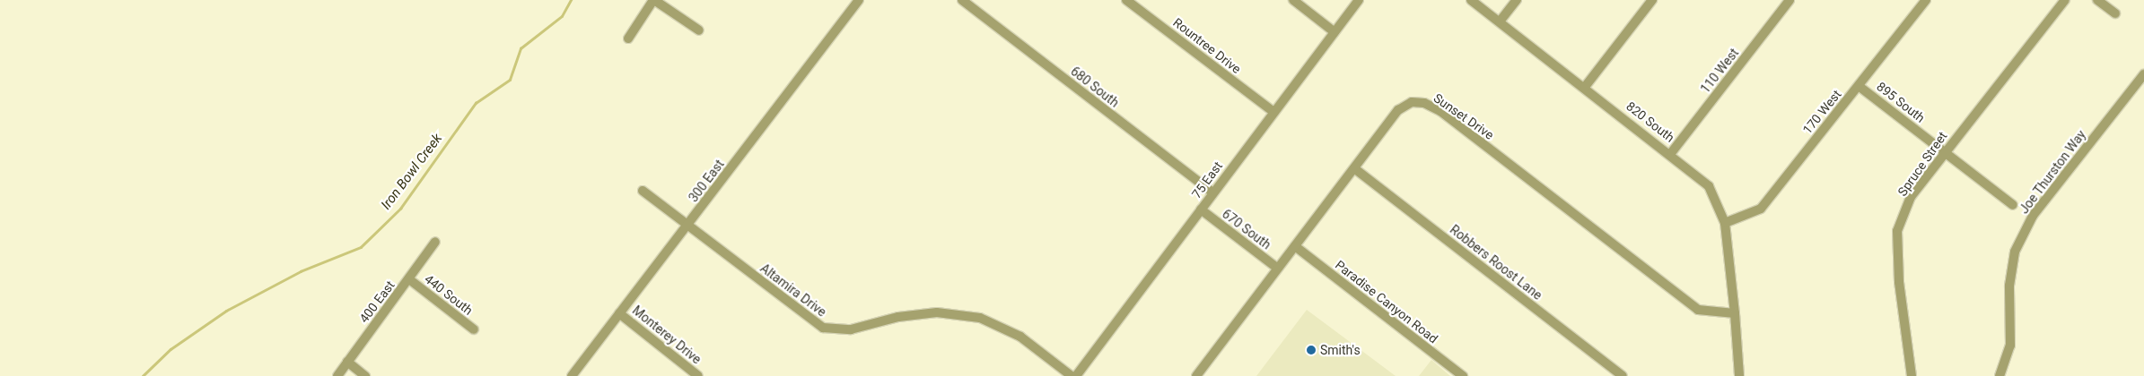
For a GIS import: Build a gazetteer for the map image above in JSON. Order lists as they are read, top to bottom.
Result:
{
  "streets": {
    "street": [
      "Rountree Drive",
      "110 West",
      "680 South",
      "895 South",
      "170 West",
      "Sunset Drive",
      "820 South",
      "Spruce Street",
      "Joe Thurston Way",
      "75 East",
      "300 East",
      "670 South",
      "Robbers Roost Lane",
      "Altamira Drive",
      "440 South",
      "400 East",
      "Paradise Canyon Road",
      "Monterey Drive"
    ]
  },
  "crossings": [
    ["Rountree Drive", "75 East"],
    ["110 West", "820 South"],
    ["680 South", "75 East"],
    ["895 South", "170 West"],
    ["895 South", "Spruce Street"],
    ["170 West", "820 South"],
    ["Sunset Drive", "820 South"],
    ["Sunset Drive", "670 South"],
    ["Sunset Drive", "Robbers Roost Lane"],
    ["Sunset Drive", "Paradise Canyon Road"],
    ["75 East", "670 South"],
    ["300 East", "Altamira Drive"],
    ["300 East", "Monterey Drive"],
    ["440 South", "400 East"]
  ],
  "water": ["Iron Bowl Creek"],
  "places": ["Smith's"]
}
